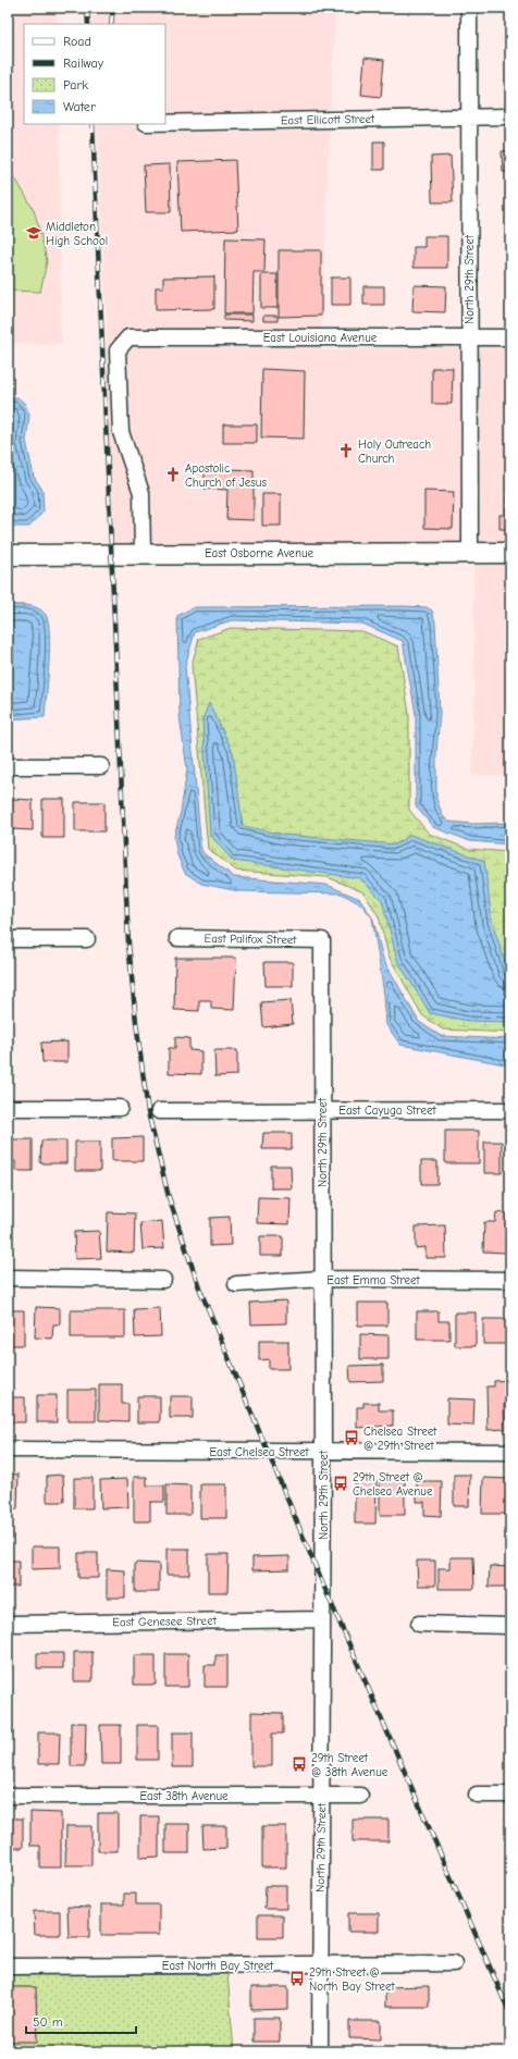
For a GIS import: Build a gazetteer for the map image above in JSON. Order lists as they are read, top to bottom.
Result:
{
  "streets": {
    "street": [
      "East Ellicott Street",
      "North 29th Street",
      "East Louisiana Avenue",
      "East Osborne Avenue",
      "East Palifox Street",
      "East Cayuga Street",
      "East Emma Street",
      "East Chelsea Street",
      "East Genesee Street",
      "East 38th Avenue",
      "East North Bay Street"
    ]
  },
  "crossings": [
    ["East Ellicott Street", "North 29th Street"],
    ["North 29th Street", "East Louisiana Avenue"],
    ["North 29th Street", "East Osborne Avenue"],
    ["North 29th Street", "East Palifox Street"],
    ["North 29th Street", "East Cayuga Street"],
    ["North 29th Street", "East Emma Street"],
    ["North 29th Street", "East Chelsea Street"],
    ["North 29th Street", "East Genesee Street"],
    ["North 29th Street", "East 38th Avenue"],
    ["North 29th Street", "East North Bay Street"],
    ["East Louisiana Avenue", "East Osborne Avenue"]
  ],
  "places": {
    "school or university": ["Middleton High School"],
    "church": ["Holy Outreach Church", "Apostolic Church of Jesus"],
    "bus stop": [
      "Chelsea Street @ 29th Street",
      "29th Street @ Chelsea Avenue",
      "29th Street @ 38th Avenue",
      "29th Street @ North Bay Street"
    ]
  },
  "legend": [
    "Road",
    "Railway",
    "Park",
    "Water"
  ],
  "scale_bar": "50 m"
}
